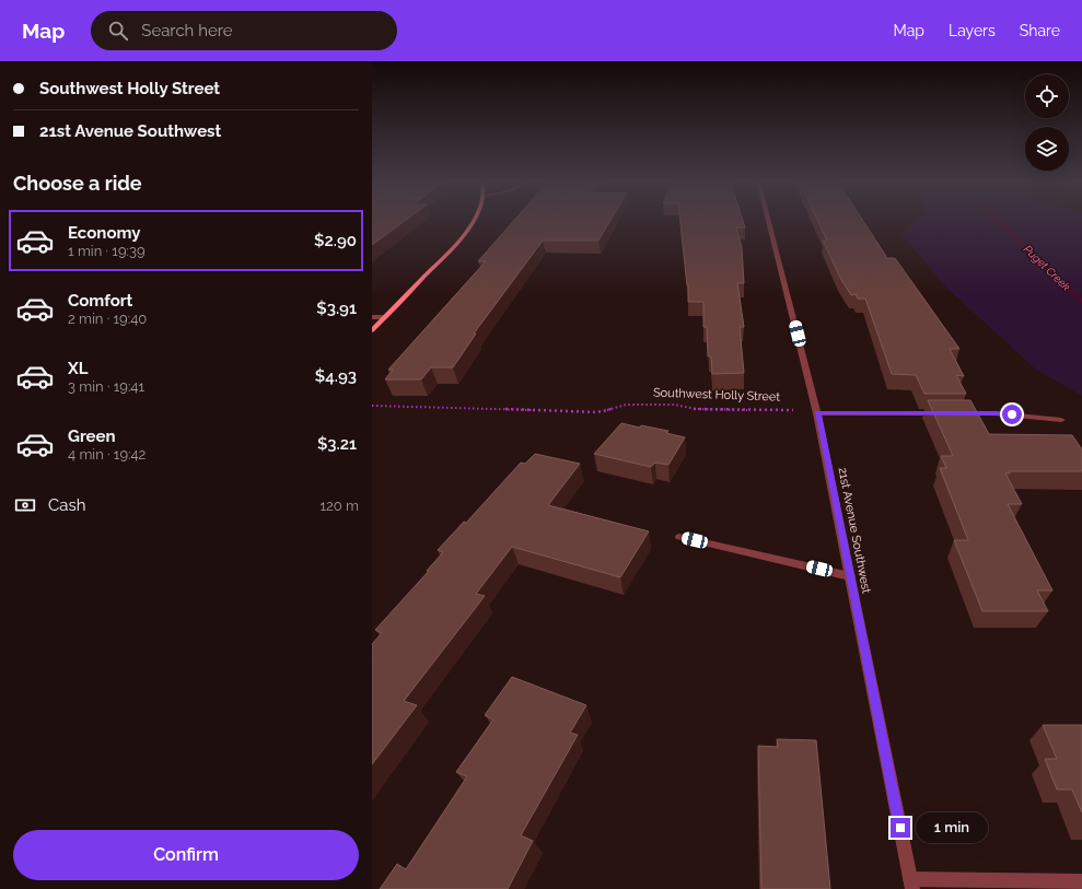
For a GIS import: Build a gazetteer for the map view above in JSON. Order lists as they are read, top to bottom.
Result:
{
  "streets": {
    "street": ["21st Avenue Southwest"],
    "path": ["Southwest Holly Street"]
  },
  "crossings": [
    ["Southwest Holly Street", "21st Avenue Southwest"]
  ],
  "water": ["Puget Creek"],
  "page": {
    "header": "Map",
    "search": "Search here",
    "nav": ["Map", "Layers", "Share"],
    "banner": ["Southwest Holly Street", "21st Avenue Southwest"],
    "heading": "Choose a ride",
    "list": [
      {
        "name": "Economy",
        "note": "1 min · 19:39",
        "value": "$2.90"
      },
      {
        "name": "Comfort",
        "note": "2 min · 19:40",
        "value": "$3.91"
      },
      {
        "name": "XL",
        "note": "3 min · 19:41",
        "value": "$4.93"
      },
      {
        "name": "Green",
        "note": "4 min · 19:42",
        "value": "$3.21"
      }
    ],
    "pay": ["Cash", "120 m"],
    "bubble": "1 min",
    "buttons": "Confirm"
  }
}
